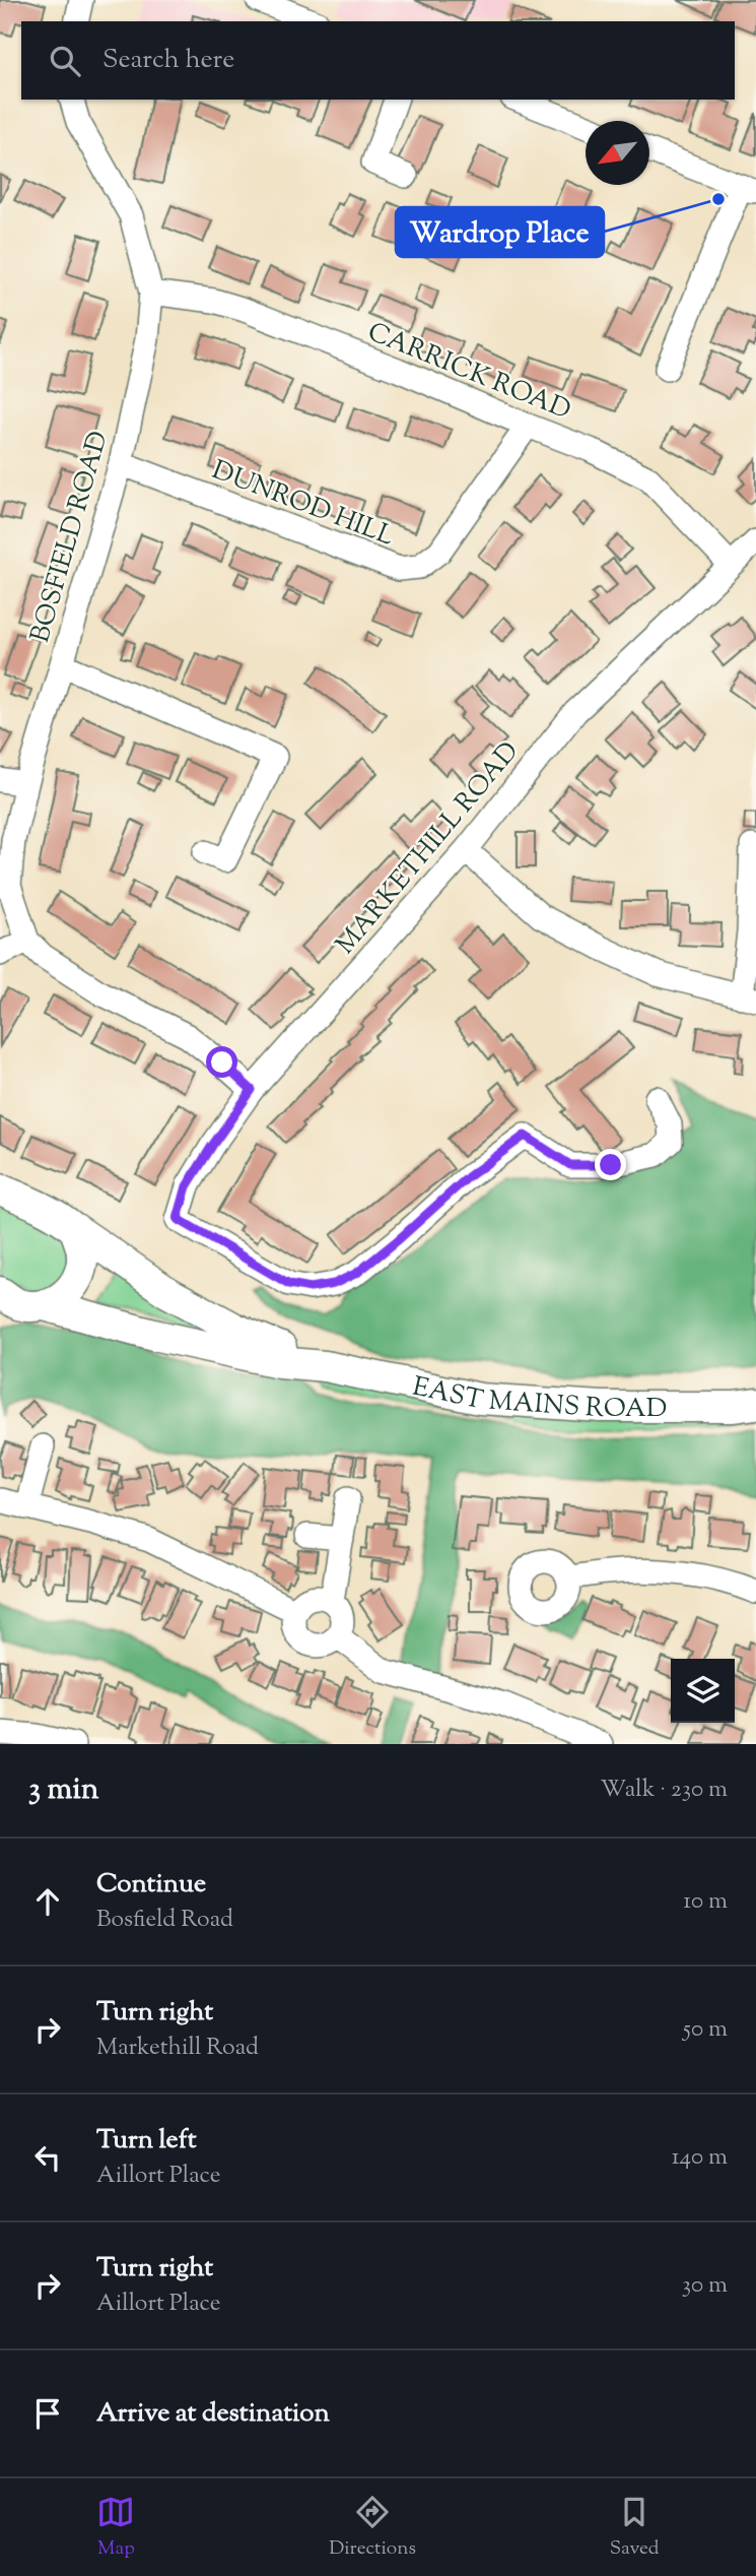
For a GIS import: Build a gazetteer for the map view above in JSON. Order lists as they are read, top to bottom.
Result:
{
  "streets": {
    "main road": ["EAST MAINS ROAD"],
    "street": [
      "CARRICK ROAD",
      "DUNROD HILL",
      "BOSFIELD ROAD",
      "MARKETHILL ROAD"
    ]
  },
  "crossings": [
    ["CARRICK ROAD", "DUNROD HILL"],
    ["CARRICK ROAD", "BOSFIELD ROAD"],
    ["CARRICK ROAD", "MARKETHILL ROAD"],
    ["DUNROD HILL", "BOSFIELD ROAD"]
  ],
  "places": ["Wardrop Place"],
  "north": "bottom left",
  "page": {
    "search": "Search here",
    "heading": ["3 min", "Walk · 230 m"],
    "list": [
      ["Continue", "Bosfield Road", "10 m"],
      ["Turn right", "Markethill Road", "50 m"],
      ["Turn left", "Aillort Place", "140 m"],
      ["Turn right", "Aillort Place", "30 m"],
      "Arrive at destination"
    ],
    "nav": ["Map", "Directions", "Saved"]
  }
}
